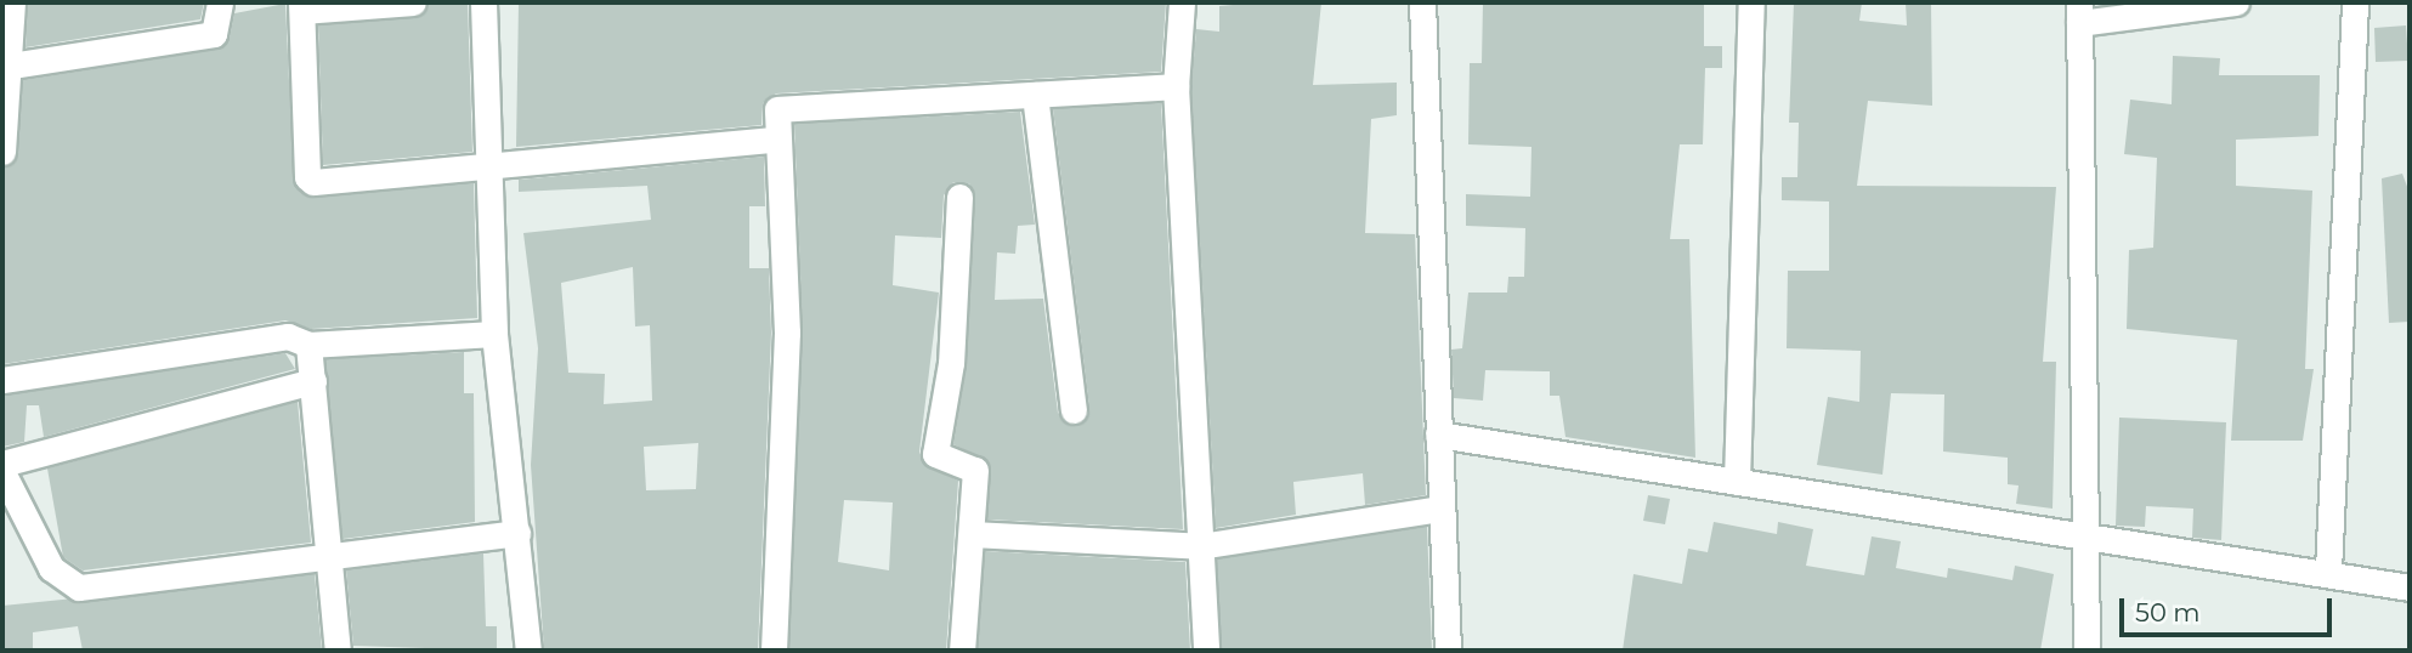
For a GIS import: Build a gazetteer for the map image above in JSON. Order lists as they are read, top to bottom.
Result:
{
  "scale_bar": "50 m"
}
